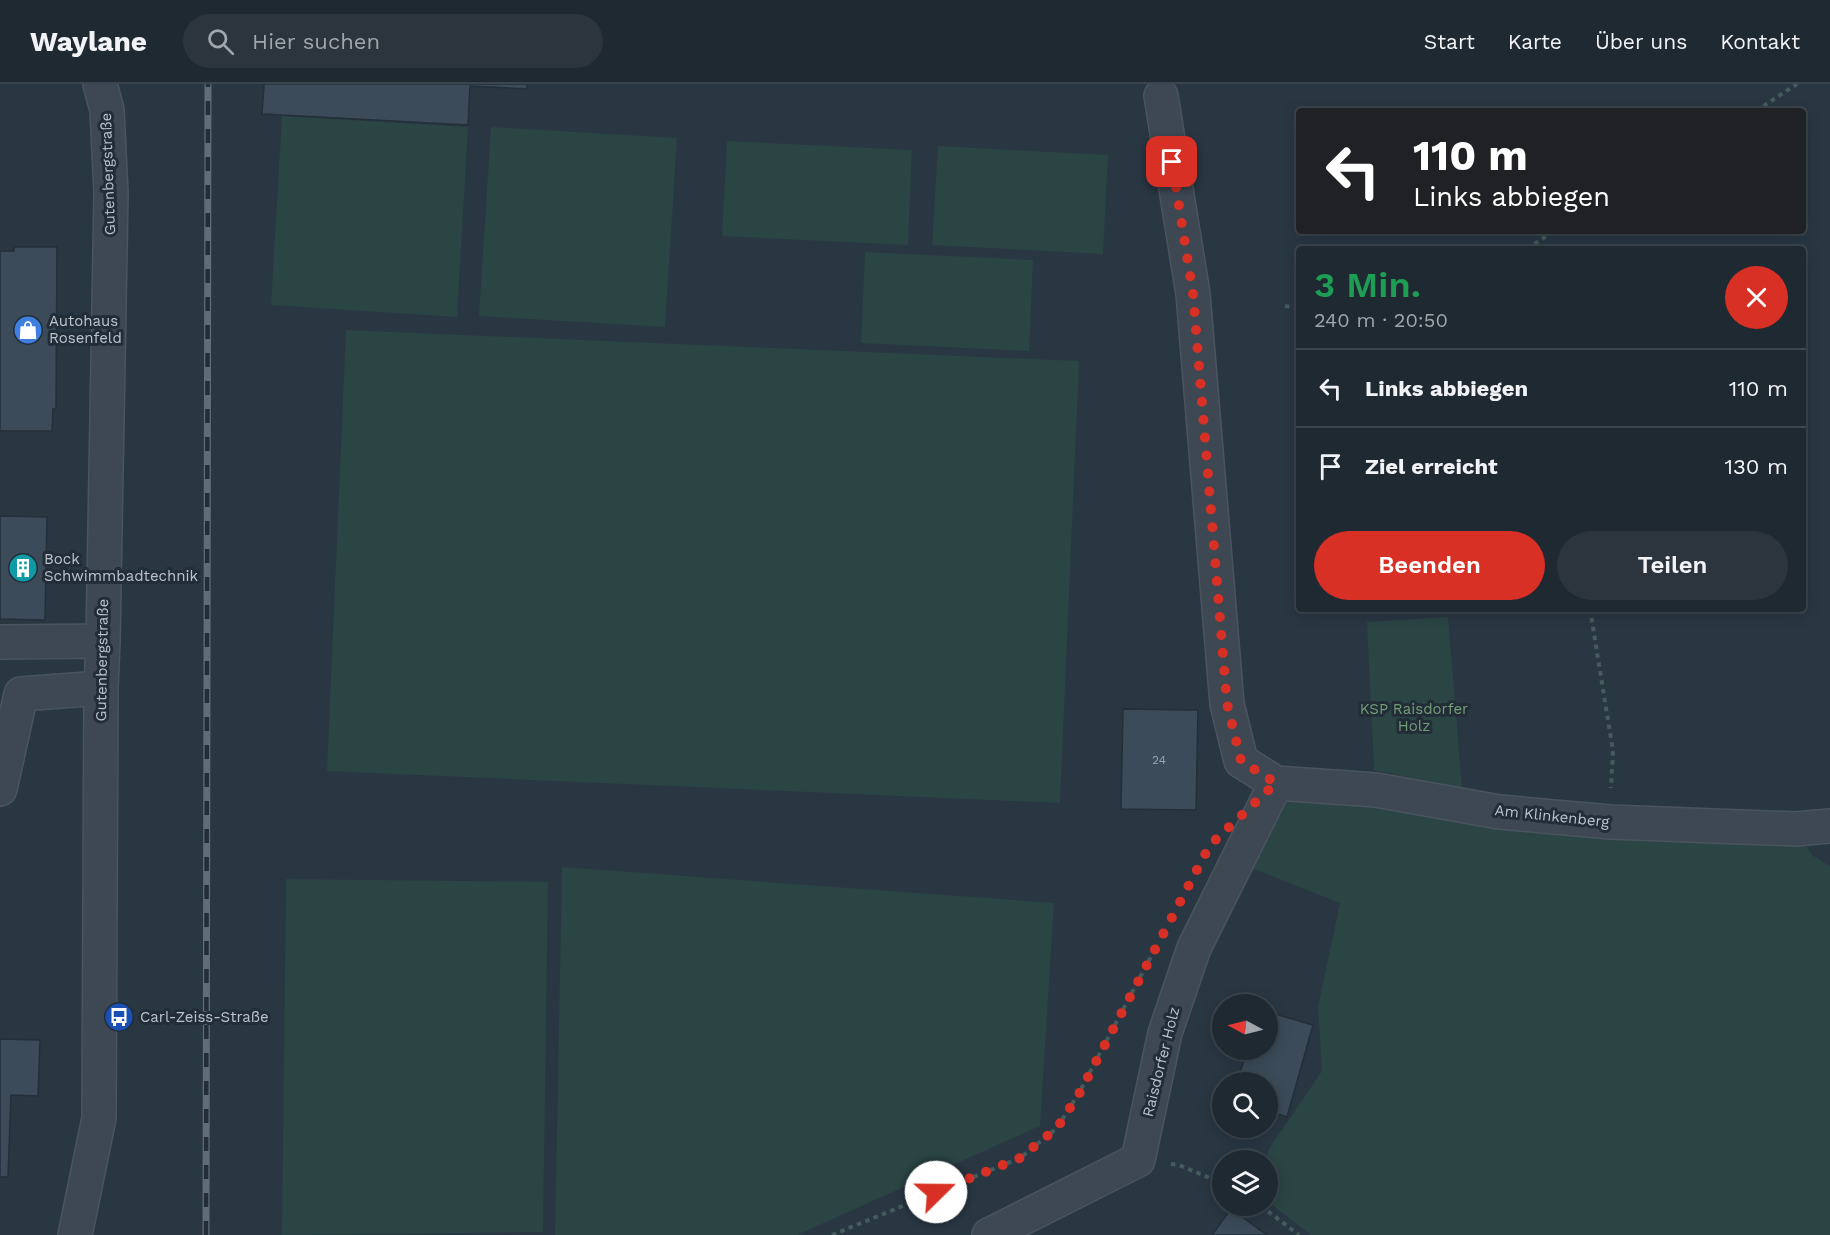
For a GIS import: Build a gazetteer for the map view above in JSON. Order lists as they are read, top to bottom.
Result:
{
  "streets": {
    "street": ["Gutenbergstraße", "Am Klinkenberg", "Raisdorfer Holz"]
  },
  "crossings": [
    ["Am Klinkenberg", "Raisdorfer Holz"]
  ],
  "parks": ["KSP Raisdorfer Holz"],
  "places": {
    "shop": ["Autohaus Rosenfeld"],
    "building": ["Bock Schwimmbadtechnik"],
    "bus stop": ["Carl-Zeiss-Straße"]
  },
  "house_numbers": ["24"],
  "north": "left",
  "page": {
    "header": "Waylane",
    "search": "Hier suchen",
    "nav": [
      "Start",
      "Karte",
      "Über uns",
      "Kontakt"
    ],
    "turn": ["110 m", "Links abbiegen"],
    "heading": ["3 Min.", "240 m · 20:50"],
    "list": [
      {
        "name": "Links abbiegen",
        "value": "110 m"
      },
      {
        "name": "Ziel erreicht",
        "value": "130 m"
      }
    ],
    "buttons": ["Beenden", "Teilen"]
  }
}
